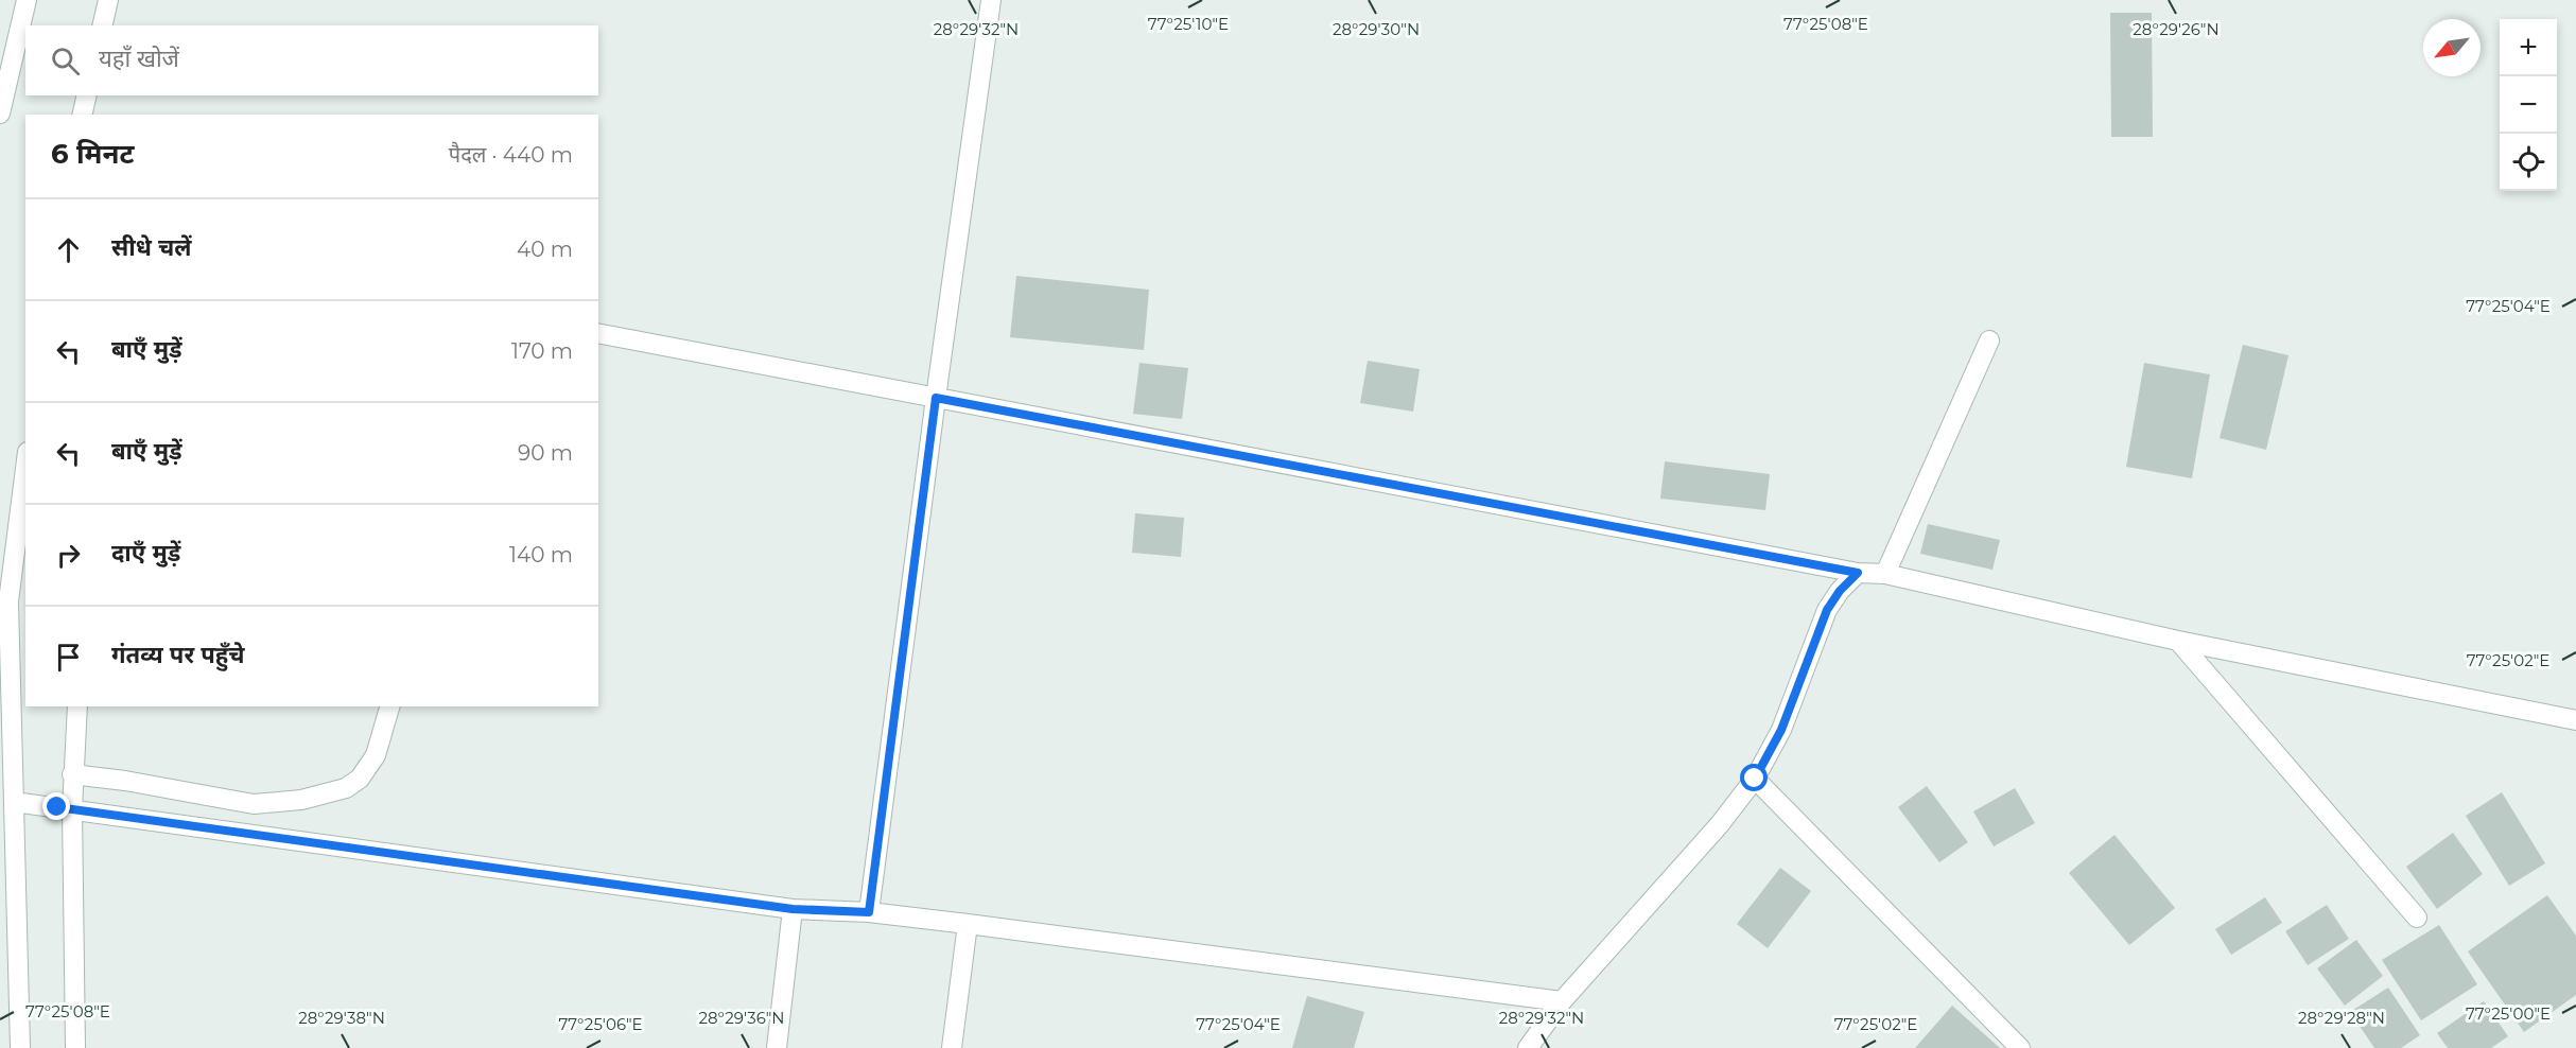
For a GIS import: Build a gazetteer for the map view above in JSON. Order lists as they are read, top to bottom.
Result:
{
  "north": "bottom left",
  "page": {
    "map_buttons": ["+", "−"],
    "search": "यहाँ खोजें",
    "heading": ["6 मिनट", "पैदल · 440 m"],
    "list": [
      ["सीधे चलें", "40 m"],
      ["बाएँ मुड़ें", "170 m"],
      ["बाएँ मुड़ें", "90 m"],
      ["दाएँ मुड़ें", "140 m"],
      "गंतव्य पर पहुँचे"
    ]
  },
  "coordinates": [
    "77°25'10\"E",
    "77°25'08\"E",
    "28°29'32\"N",
    "28°29'30\"N",
    "28°29'26\"N",
    "77°25'04\"E",
    "77°25'02\"E",
    "77°25'00\"E",
    "28°29'38\"N",
    "28°29'36\"N",
    "28°29'28\"N",
    "77°25'06\"E"
  ]
}
